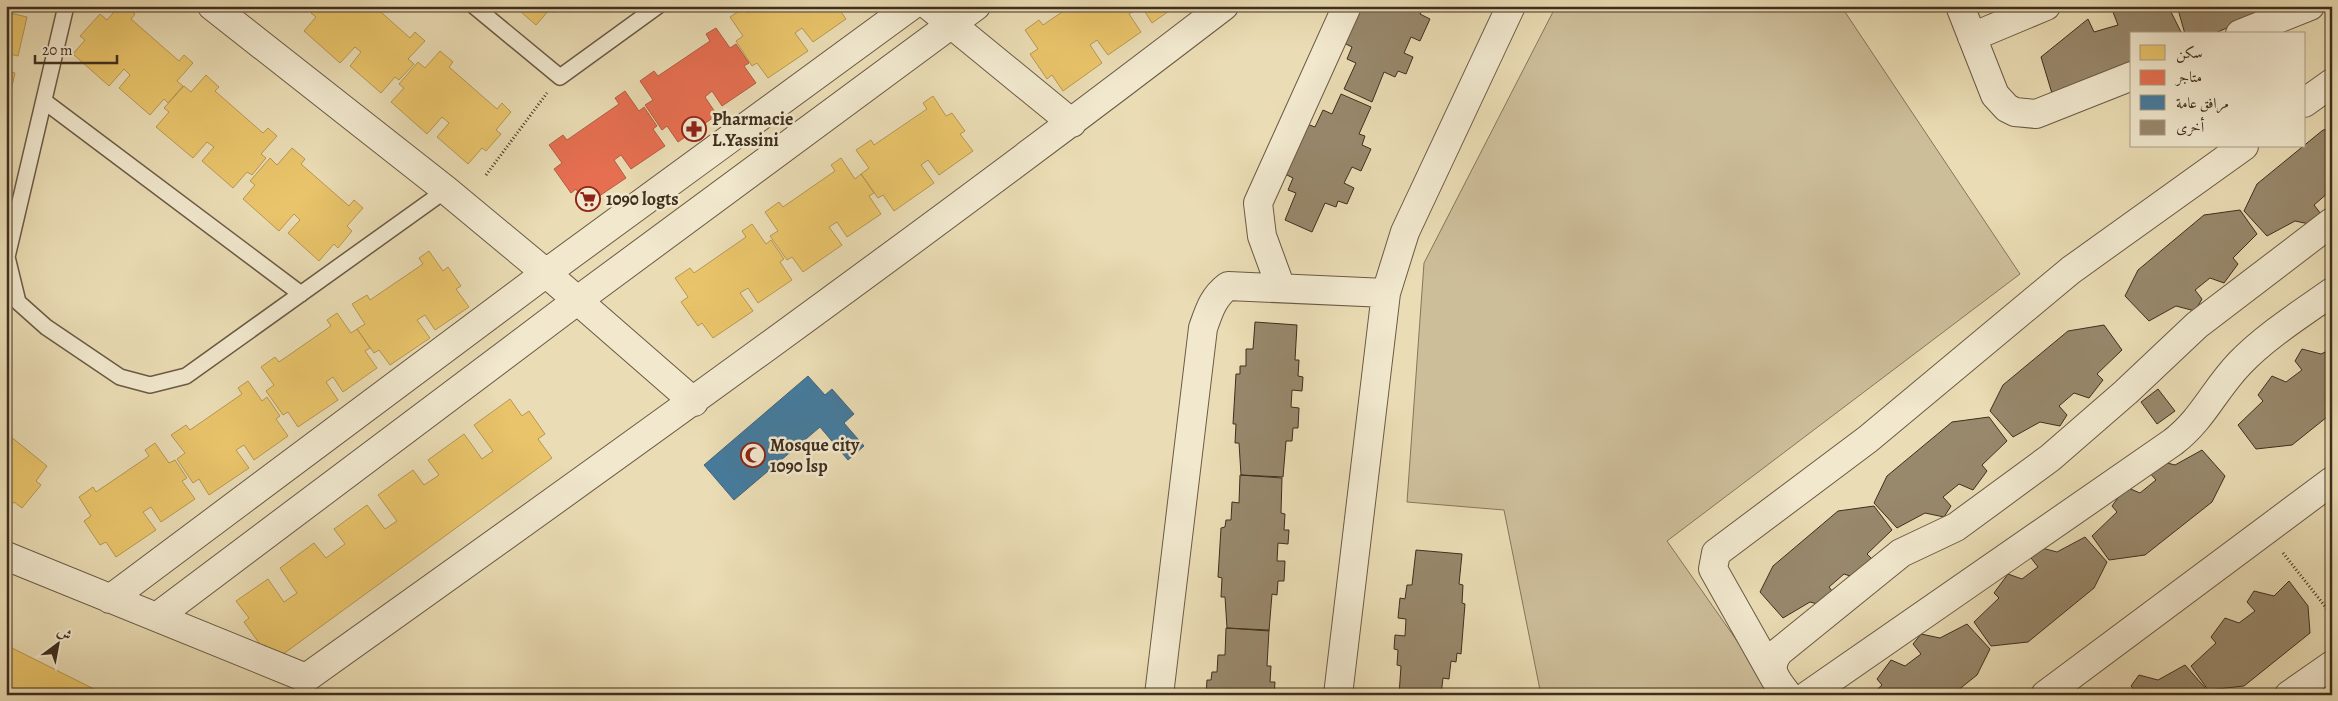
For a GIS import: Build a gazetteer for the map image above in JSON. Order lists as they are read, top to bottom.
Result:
{
  "places": {
    "pharmacy": ["Pharmacie L.Yassini"],
    "supermarket": ["1090 logts"],
    "mosque": ["Mosque city 1090 lsp"]
  },
  "legend": [
    "سكن",
    "متاجر",
    "مرافق عامة",
    "أخرى"
  ],
  "scale_bar": "20 m",
  "north": "top right"
}
